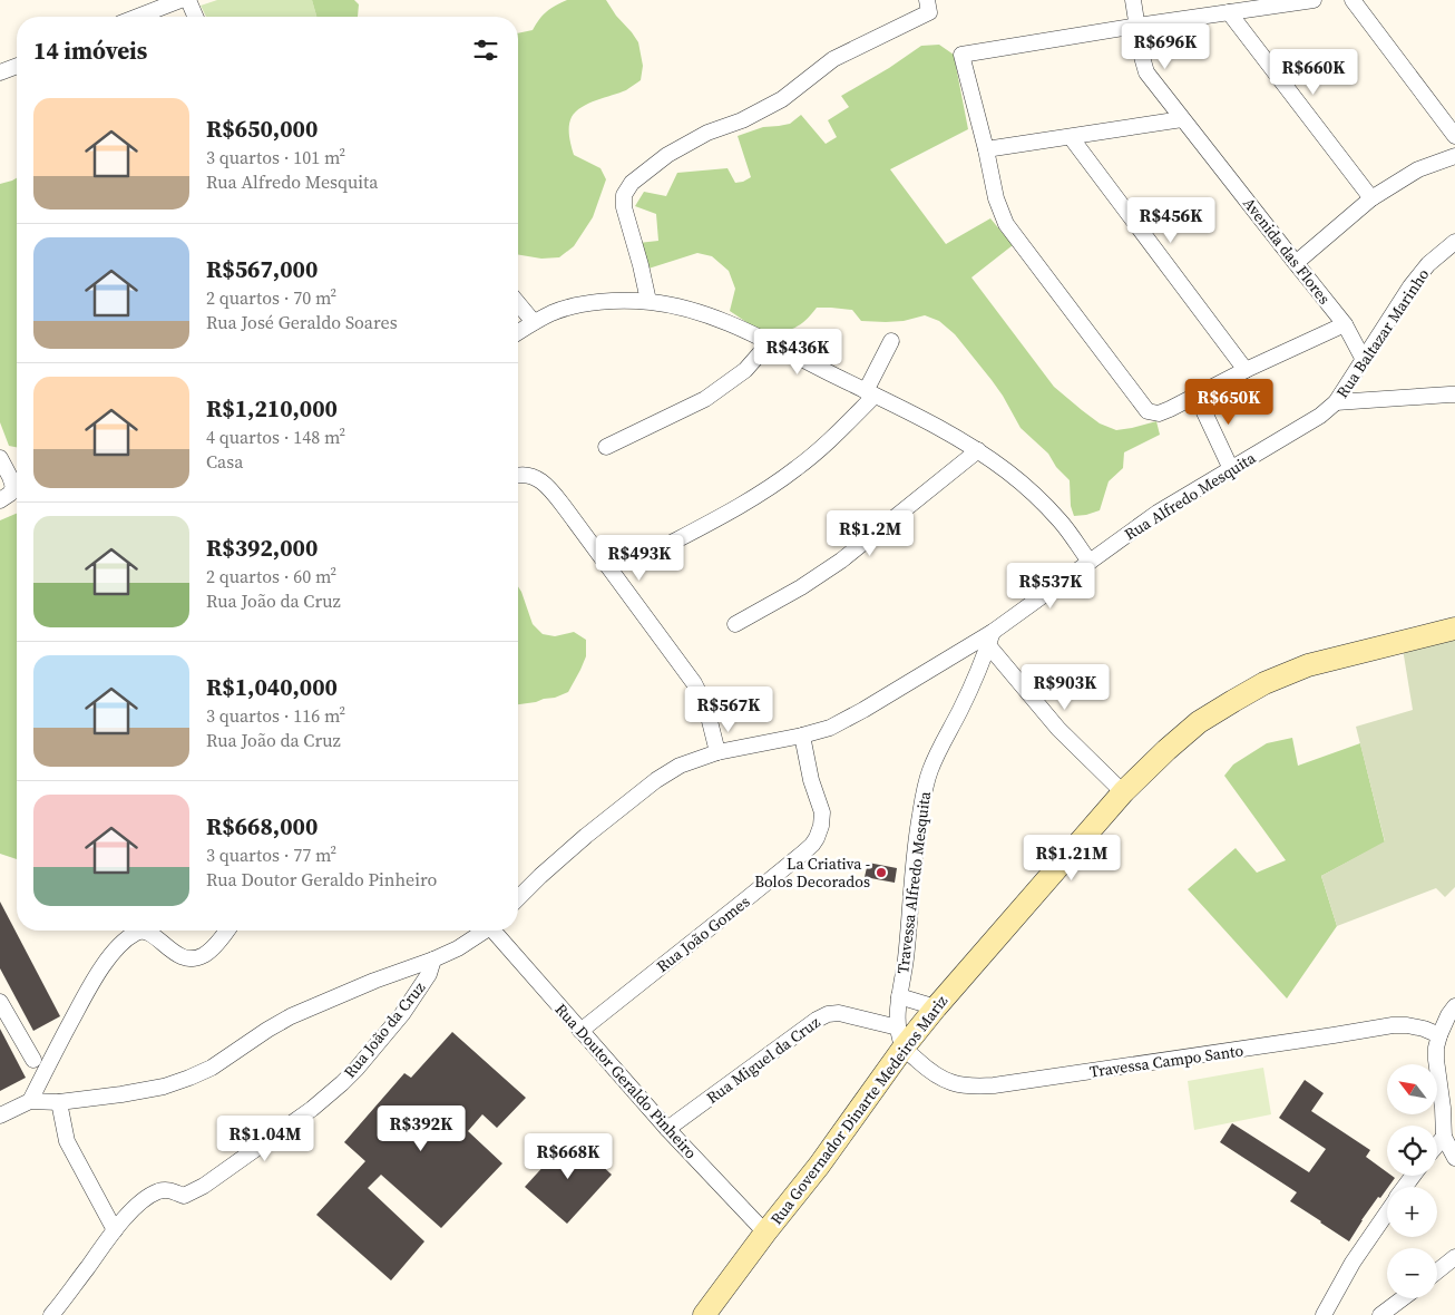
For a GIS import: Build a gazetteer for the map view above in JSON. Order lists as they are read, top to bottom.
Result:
{
  "streets": {
    "main road": ["Rua Governador Dinarte Medeiros Mariz"],
    "street": [
      "Avenida das Flores",
      "Rua Baltazar Marinho",
      "Rua Alfredo Mesquita",
      "Travessa Alfredo Mesquita",
      "Rua João Gomes",
      "Rua João da Cruz",
      "Rua Miguel da Cruz",
      "Travessa Campo Santo",
      "Rua Doutor Geraldo Pinheiro"
    ]
  },
  "crossings": [
    ["Avenida das Flores", "Rua Baltazar Marinho"],
    ["Rua Baltazar Marinho", "Rua Alfredo Mesquita"],
    ["Rua Alfredo Mesquita", "Travessa Alfredo Mesquita"],
    ["Rua Alfredo Mesquita", "Rua João Gomes"],
    ["Travessa Alfredo Mesquita", "Rua Miguel da Cruz"],
    ["Travessa Alfredo Mesquita", "Travessa Campo Santo"],
    ["Travessa Alfredo Mesquita", "Rua Governador Dinarte Medeiros Mariz"],
    ["Rua João Gomes", "Rua Doutor Geraldo Pinheiro"],
    ["Rua Miguel da Cruz", "Travessa Campo Santo"],
    ["Rua Miguel da Cruz", "Rua Doutor Geraldo Pinheiro"],
    ["Rua Miguel da Cruz", "Rua Governador Dinarte Medeiros Mariz"],
    ["Travessa Campo Santo", "Rua Governador Dinarte Medeiros Mariz"],
    ["Rua Doutor Geraldo Pinheiro", "Rua Governador Dinarte Medeiros Mariz"]
  ],
  "places": ["La Criativa - Bolos Decorados"],
  "north": "top left",
  "page": {
    "heading": "14 imóveis",
    "price": [
      "R$696K",
      "R$660K",
      "R$456K",
      "R$436K",
      "R$650K",
      "R$1.2M",
      "R$493K",
      "R$537K",
      "R$903K",
      "R$567K",
      "R$1.21M",
      "R$392K",
      "R$1.04M",
      "R$668K"
    ],
    "list": [
      {
        "name": "R$650,000",
        "note": "3 quartos · 101 m² · Rua Alfredo Mesquita"
      },
      {
        "name": "R$567,000",
        "note": "2 quartos · 70 m² · Rua José Geraldo Soares"
      },
      {
        "name": "R$1,210,000",
        "note": "4 quartos · 148 m² · Casa"
      },
      {
        "name": "R$392,000",
        "note": "2 quartos · 60 m² · Rua João da Cruz"
      },
      {
        "name": "R$1,040,000",
        "note": "3 quartos · 116 m² · Rua João da Cruz"
      },
      {
        "name": "R$668,000",
        "note": "3 quartos · 77 m² · Rua Doutor Geraldo Pinheiro"
      }
    ],
    "map_buttons": ["+", "−"]
  }
}
